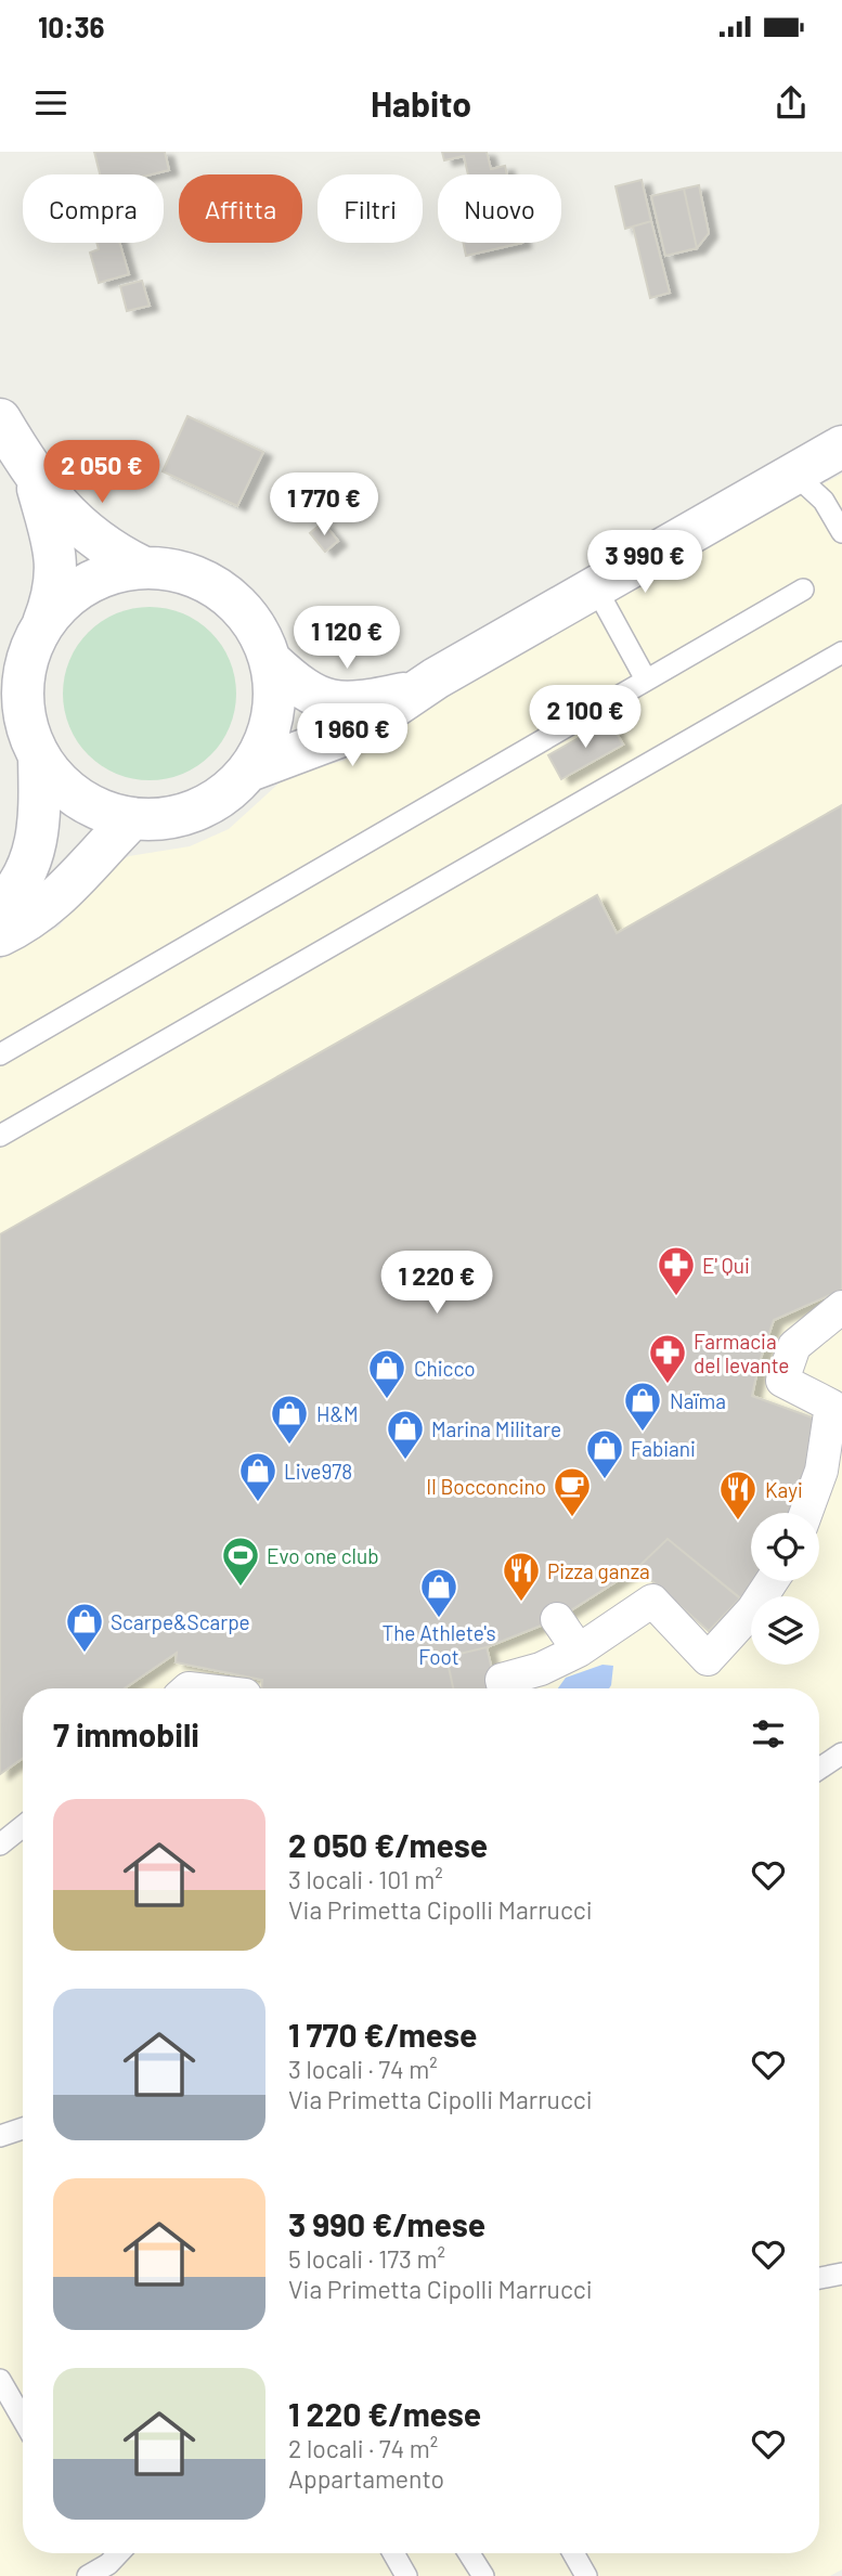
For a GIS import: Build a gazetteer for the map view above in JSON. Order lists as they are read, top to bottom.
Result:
{
  "places": {
    "pharmacy": ["E' Qui", "Farmacia del levante"],
    "shop": [
      "Chicco",
      "Naïma",
      "H&M",
      "Marina Militare",
      "Fabiani",
      "Live978",
      "The Athlete's Foot",
      "Scarpe&Scarpe"
    ],
    "cafe": ["Il Bocconcino"],
    "restaurant": ["Kayi", "Pizza ganza"],
    "sports": ["Evo one club"]
  },
  "page": {
    "status": "10:36",
    "header": "Habito",
    "chip": [
      "Compra",
      "Affitta",
      "Filtri",
      "Nuovo"
    ],
    "price": [
      "2 050 €",
      "1 770 €",
      "3 990 €",
      "1 120 €",
      "2 100 €",
      "1 960 €",
      "1 220 €"
    ],
    "heading": "7 immobili",
    "list": [
      {
        "name": "2 050 €/mese",
        "note": "3 locali · 101 m² · Via Primetta Cipolli Marrucci"
      },
      {
        "name": "1 770 €/mese",
        "note": "3 locali · 74 m² · Via Primetta Cipolli Marrucci"
      },
      {
        "name": "3 990 €/mese",
        "note": "5 locali · 173 m² · Via Primetta Cipolli Marrucci"
      },
      {
        "name": "1 220 €/mese",
        "note": "2 locali · 74 m² · Appartamento"
      }
    ]
  }
}
